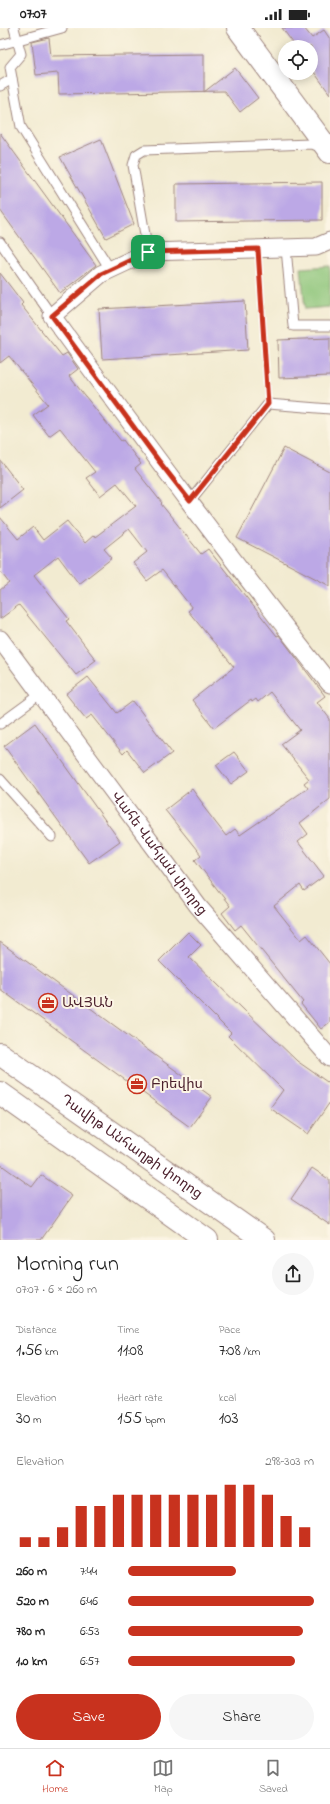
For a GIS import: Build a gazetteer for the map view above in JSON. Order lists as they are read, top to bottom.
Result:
{
  "streets": {
    "main road": ["Դավիթ Անհաղթի փողոց"],
    "street": ["Վահե Վահյան փողոց"]
  },
  "places": {
    "office": ["ԱՎՅԱՆ", "Բրեվիս"]
  },
  "page": {
    "status": "07:07",
    "heading": ["Morning run", "07:07 · 6 × 260 m"],
    "stats": [
      ["Distance", "1.56 km"],
      ["Time", "11:08"],
      ["Pace", "7:08 /km"],
      ["Elevation", "30 m"],
      ["Heart rate", "155 bpm"],
      ["kcal", "103"]
    ],
    "chart": ["Elevation", "298–303 m"],
    "list": [
      {
        "name": "260 m",
        "note": "7:44"
      },
      {
        "name": "520 m",
        "note": "6:46"
      },
      {
        "name": "780 m",
        "note": "6:53"
      },
      {
        "name": "1.0 km",
        "note": "6:57"
      }
    ],
    "buttons": ["Save", "Share"],
    "tabs": ["Home", "Map", "Saved"]
  }
}
